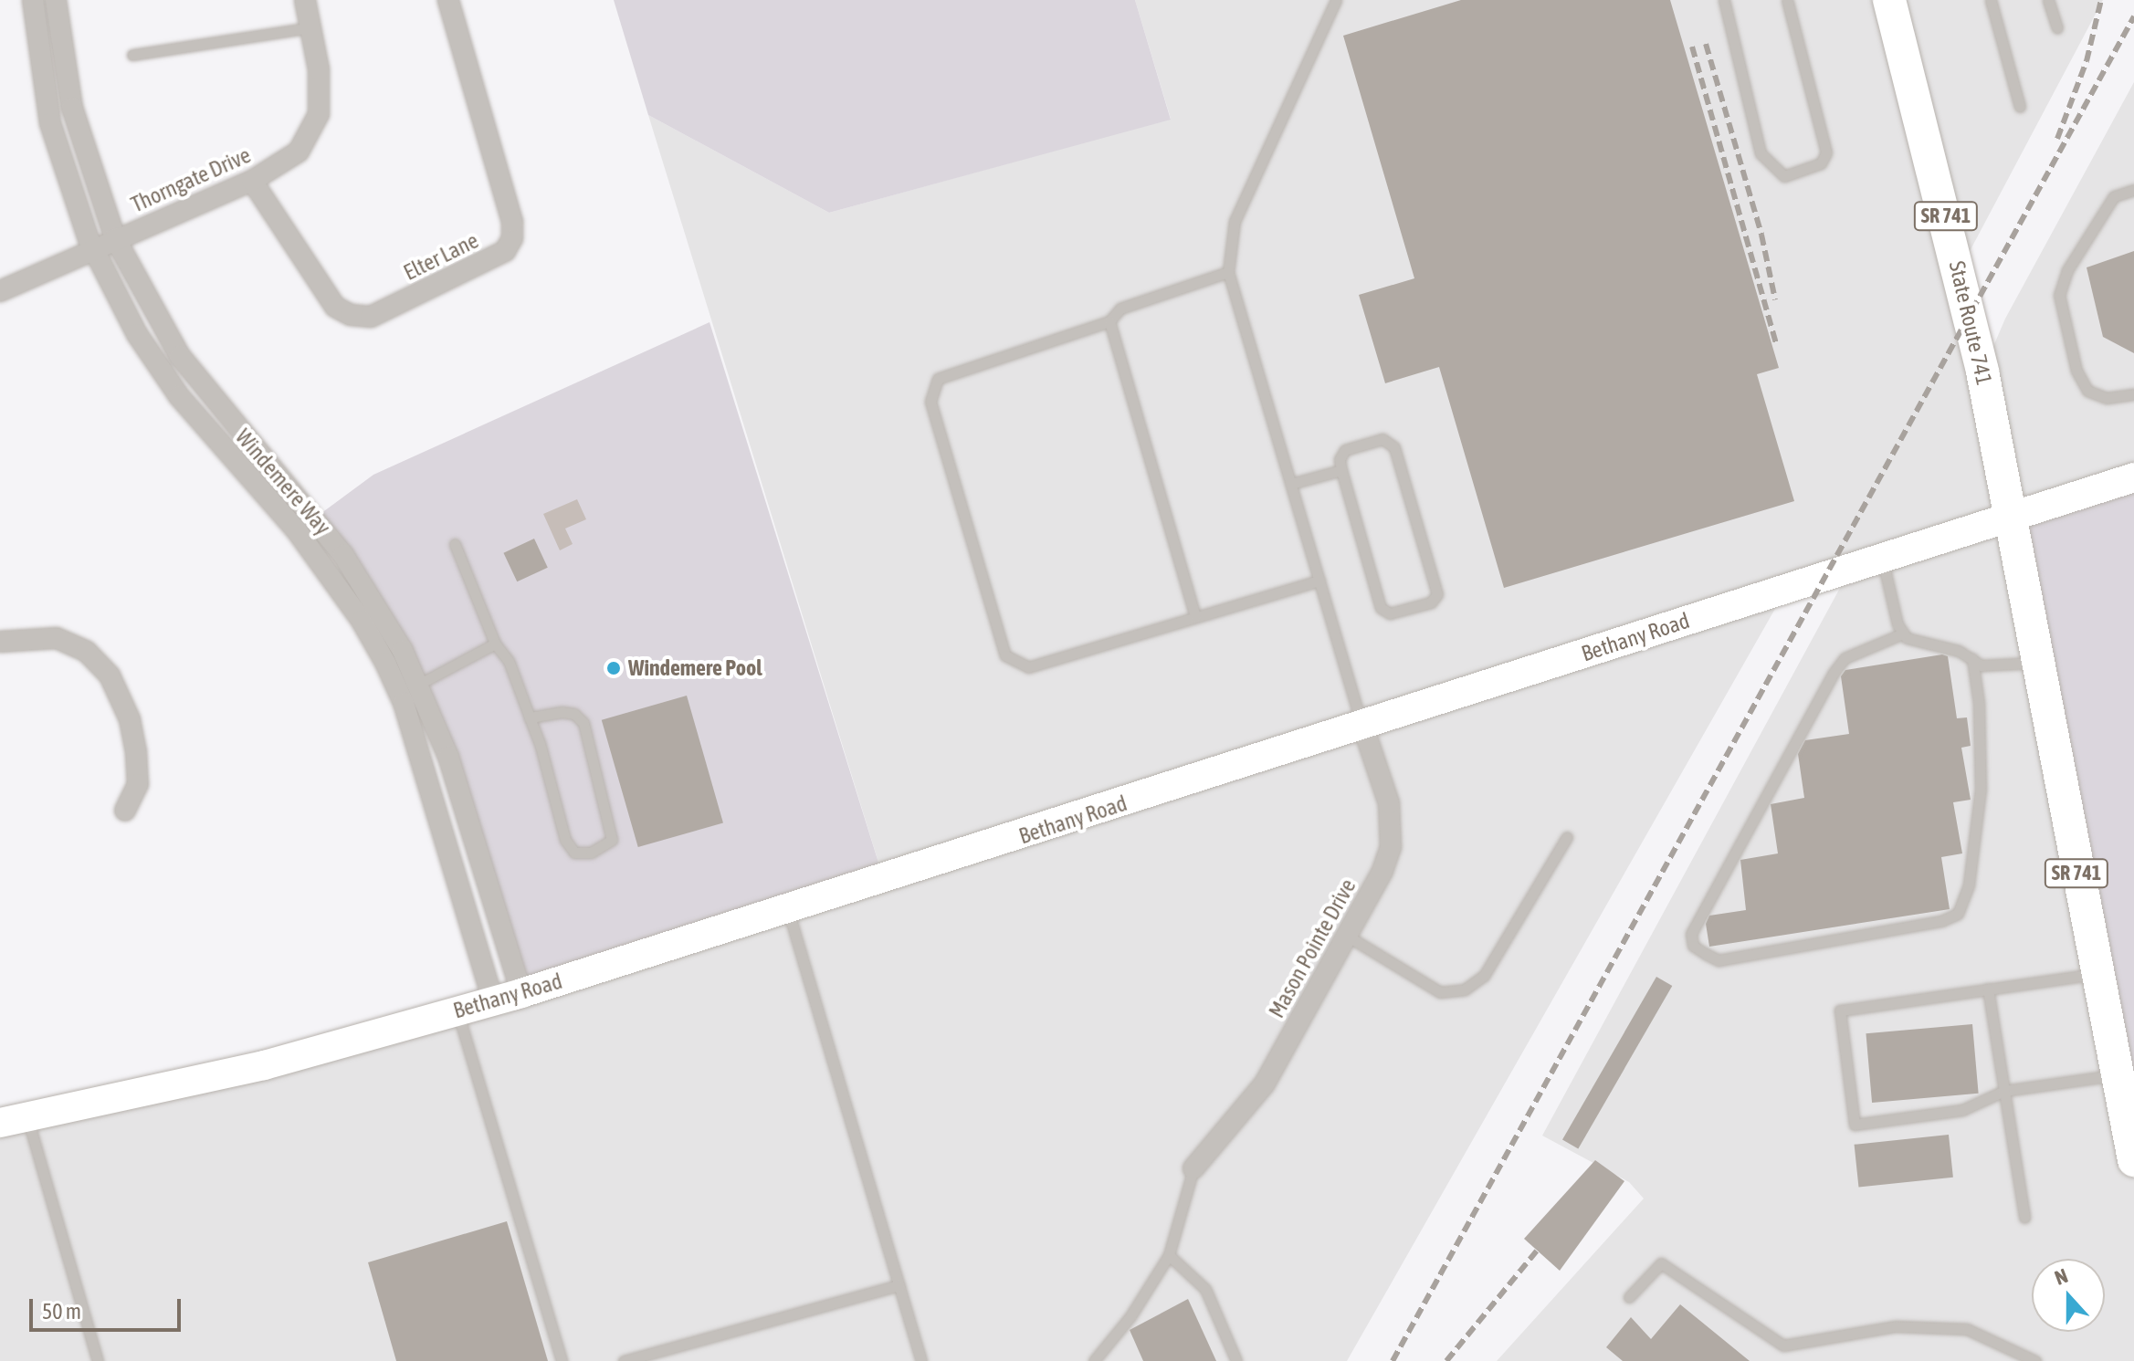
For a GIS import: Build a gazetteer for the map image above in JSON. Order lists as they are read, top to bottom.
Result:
{
  "streets": {
    "main road": ["SR 741", "State Route 741", "Bethany Road"],
    "street": [
      "Thorngate Drive",
      "Elter Lane",
      "Windemere Way",
      "Mason Pointe Drive"
    ]
  },
  "crossings": [
    ["Thorngate Drive", "Elter Lane"],
    ["Thorngate Drive", "Windemere Way"],
    ["SR 741", "State Route 741"],
    ["SR 741", "Bethany Road"],
    ["State Route 741", "Bethany Road"],
    ["Windemere Way", "Bethany Road"],
    ["Bethany Road", "Mason Pointe Drive"]
  ],
  "places": ["Windemere Pool"],
  "scale_bar": "50 m",
  "north": "top"
}
